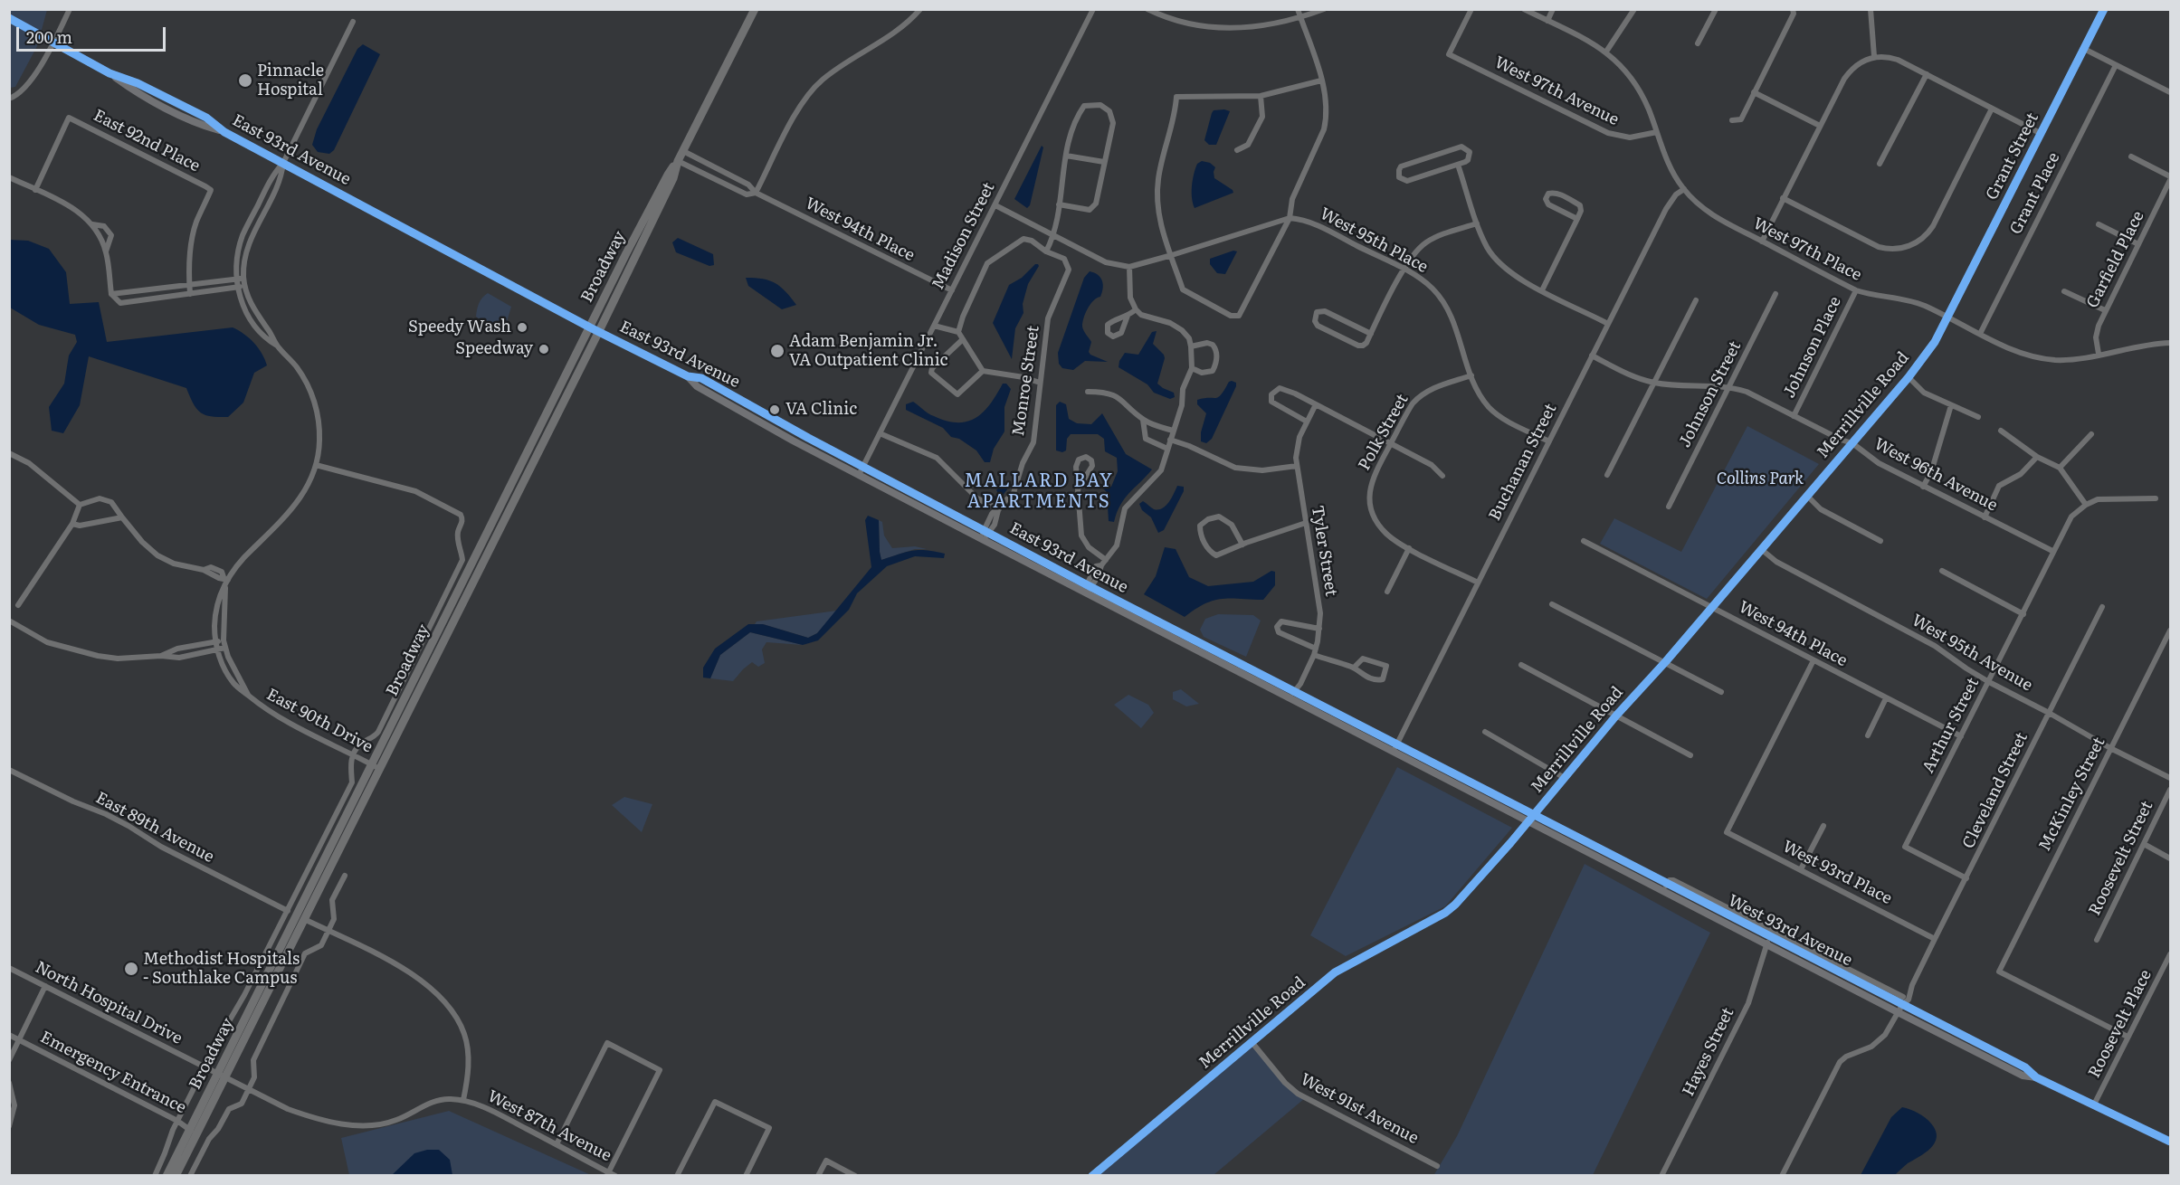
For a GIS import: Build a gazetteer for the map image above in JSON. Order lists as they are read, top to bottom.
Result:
{
  "streets": {
    "main road": ["Broadway"],
    "street": [
      "West 97th Avenue",
      "East 92nd Place",
      "East 93rd Avenue",
      "Grant Street",
      "Grant Place",
      "West 94th Place",
      "Madison Street",
      "West 95th Place",
      "West 97th Place",
      "Garfield Place",
      "Johnson Place",
      "Monroe Street",
      "Johnson Street",
      "Merrillville Road",
      "Polk Street",
      "Buchanan Street",
      "West 96th Avenue",
      "Tyler Street",
      "West 95th Avenue",
      "East 90th Drive",
      "Arthur Street",
      "Cleveland Street",
      "McKinley Street",
      "East 89th Avenue",
      "Roosevelt Street",
      "West 93rd Place",
      "West 93rd Avenue",
      "North Hospital Drive",
      "Roosevelt Place",
      "Hayes Street",
      "Emergency Entrance",
      "West 91st Avenue",
      "West 87th Avenue"
    ]
  },
  "crossings": [
    ["West 97th Avenue", "West 97th Place"],
    ["East 93rd Avenue", "Madison Street"],
    ["East 93rd Avenue", "Broadway"],
    ["East 93rd Avenue", "Monroe Street"],
    ["East 93rd Avenue", "Buchanan Street"],
    ["East 93rd Avenue", "Tyler Street"],
    ["East 93rd Avenue", "West 93rd Avenue"],
    ["Grant Street", "West 97th Place"],
    ["Grant Street", "Merrillville Road"],
    ["Grant Place", "West 97th Place"],
    ["West 94th Place", "Madison Street"],
    ["West 94th Place", "Broadway"],
    ["West 94th Place", "Merrillville Road"],
    ["West 94th Place", "Arthur Street"],
    ["West 94th Place", "West 93rd Place"],
    ["West 95th Place", "Polk Street"],
    ["West 95th Place", "Buchanan Street"],
    ["West 97th Place", "Garfield Place"],
    ["West 97th Place", "Johnson Place"],
    ["West 97th Place", "Merrillville Road"],
    ["West 97th Place", "Buchanan Street"],
    ["Broadway", "East 90th Drive"],
    ["Broadway", "North Hospital Drive"],
    ["Broadway", "Emergency Entrance"],
    ["Broadway", "West 87th Avenue"],
    ["Johnson Place", "West 96th Avenue"],
    ["Johnson Street", "West 96th Avenue"],
    ["Merrillville Road", "West 96th Avenue"],
    ["Merrillville Road", "West 95th Avenue"],
    ["Merrillville Road", "West 93rd Avenue"],
    ["Merrillville Road", "West 91st Avenue"],
    ["Buchanan Street", "West 96th Avenue"],
    ["Buchanan Street", "West 93rd Avenue"],
    ["West 96th Avenue", "Arthur Street"],
    ["West 95th Avenue", "Arthur Street"],
    ["West 95th Avenue", "Cleveland Street"],
    ["West 95th Avenue", "McKinley Street"],
    ["Arthur Street", "Cleveland Street"],
    ["Cleveland Street", "West 93rd Place"],
    ["Cleveland Street", "West 93rd Avenue"],
    ["McKinley Street", "Roosevelt Place"],
    ["West 93rd Avenue", "Roosevelt Place"],
    ["West 93rd Avenue", "Hayes Street"],
    ["North Hospital Drive", "West 87th Avenue"]
  ],
  "districts": ["MALLARD BAY APARTMENTS"],
  "parks": ["Collins Park"],
  "places": [
    "Pinnacle Hospital",
    "Speedy Wash",
    "Speedway",
    "Adam Benjamin Jr. VA Outpatient Clinic",
    "VA Clinic",
    "Methodist Hospitals - Southlake Campus"
  ],
  "scale_bar": "200 m"
}
